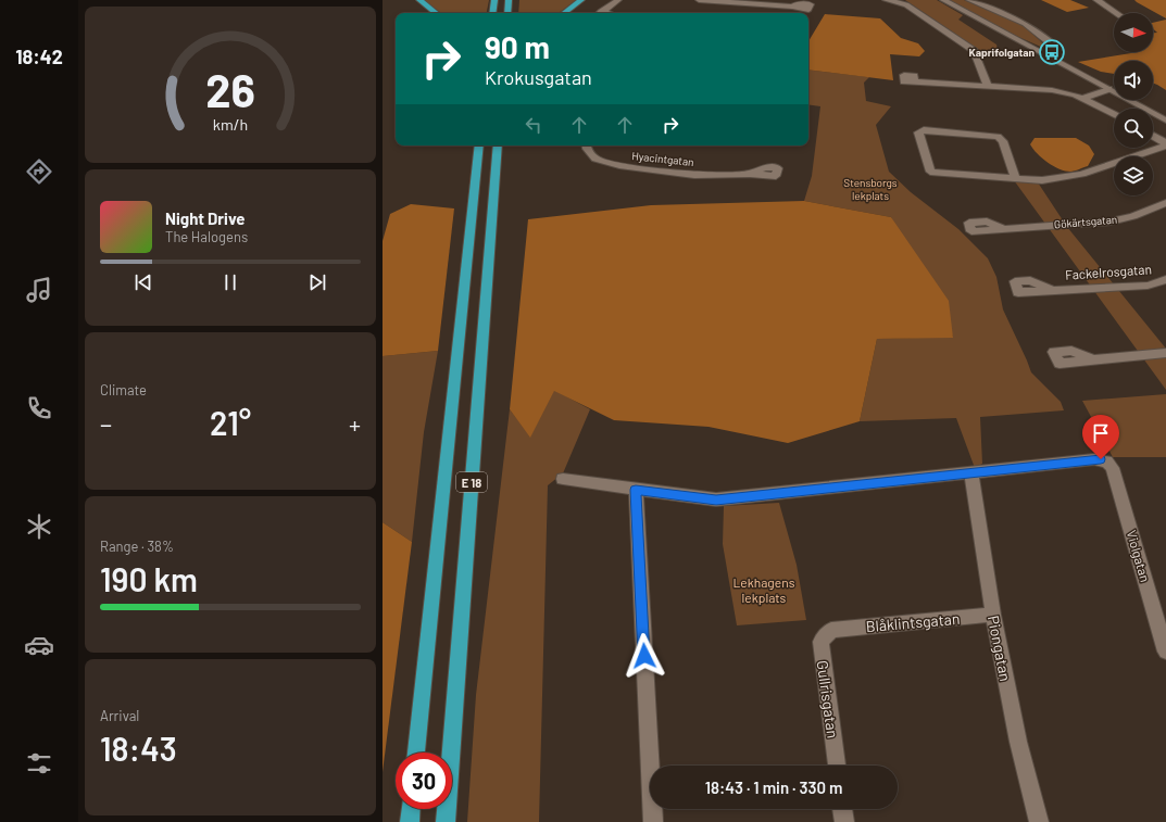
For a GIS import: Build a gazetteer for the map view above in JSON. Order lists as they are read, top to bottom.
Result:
{
  "streets": {
    "highway": ["E 18"],
    "street": [
      "Hyacintgatan",
      "Gökärtsgatan",
      "Fackelrosgatan",
      "Violgatan",
      "Blåklintsgatan",
      "Piongatan",
      "Gullrisgatan"
    ]
  },
  "crossings": [
    ["Violgatan", "Piongatan"],
    ["Blåklintsgatan", "Piongatan"],
    ["Blåklintsgatan", "Gullrisgatan"]
  ],
  "parks": ["Stensborgs lekplats", "Lekhagens lekplats"],
  "places": {
    "bus stop": ["Kaprifolgatan"]
  },
  "north": "right",
  "page": {
    "tabs": "18:42",
    "turn": ["90 m", "Krokusgatan"],
    "song": ["Night Drive", "The Halogens"],
    "tile": [
      "Climate",
      ["Range · 38%", "190 km"],
      ["Arrival", "18:43"]
    ],
    "heat": ["−", "21°", "+"],
    "limit": "30",
    "trip": "18:43 · 1 min · 330 m",
    "gauge": ["26", "km/h"]
  }
}
